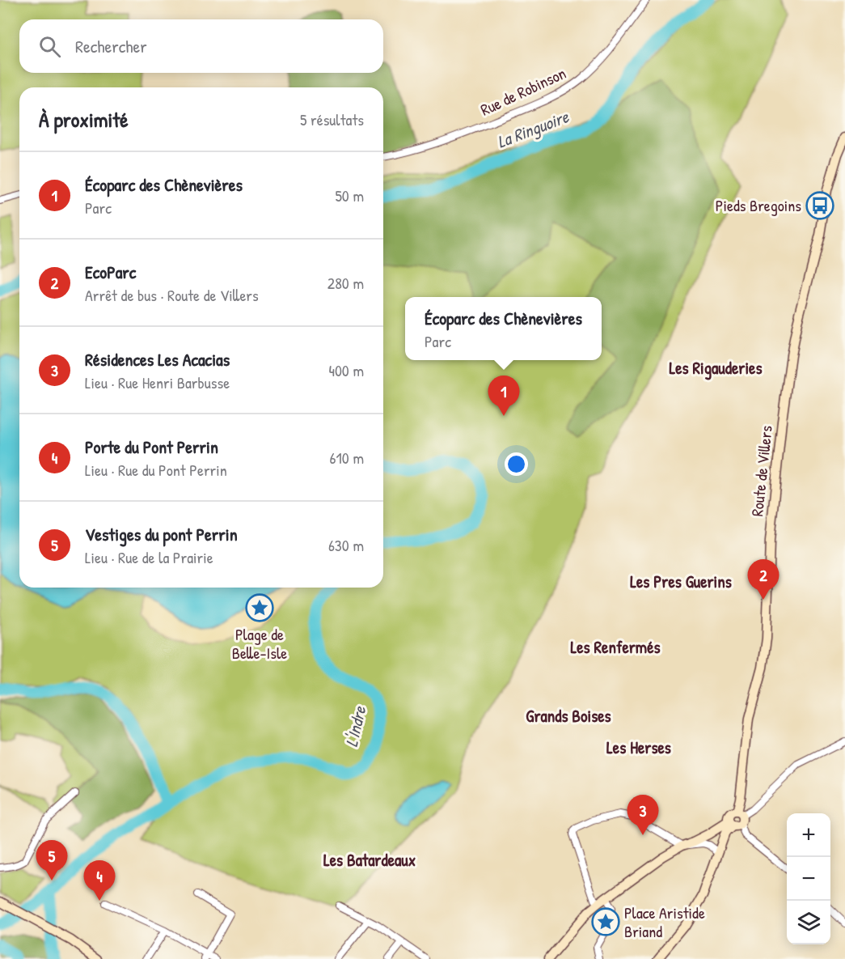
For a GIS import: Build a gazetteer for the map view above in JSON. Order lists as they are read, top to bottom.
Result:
{
  "streets": {
    "main road": ["Route de Villers"],
    "street": ["Rue de Robinson"]
  },
  "districts": [
    "Les Rigauderies",
    "Les Pres Guerins",
    "Les Renfermés",
    "Grands Boises",
    "Les Herses",
    "Les Batardeaux"
  ],
  "water": ["La Ringuoire", "L'Indre"],
  "places": {
    "bus stop": ["Pieds Bregoins"],
    "place": ["Plage de Belle-Isle", "Place Aristide Briand"]
  },
  "page": {
    "search": "Rechercher",
    "heading": ["À proximité", "5 résultats"],
    "list": [
      {
        "mark": "1",
        "name": "Écoparc des Chènevières",
        "note": "Parc",
        "value": "50 m"
      },
      {
        "mark": "2",
        "name": "EcoParc",
        "note": "Arrêt de bus · Route de Villers",
        "value": "280 m"
      },
      {
        "mark": "3",
        "name": "Résidences Les Acacias",
        "note": "Lieu · Rue Henri Barbusse",
        "value": "400 m"
      },
      {
        "mark": "4",
        "name": "Porte du Pont Perrin",
        "note": "Lieu · Rue du Pont Perrin",
        "value": "610 m"
      },
      {
        "mark": "5",
        "name": "Vestiges du pont Perrin",
        "note": "Lieu · Rue de la Prairie",
        "value": "630 m"
      }
    ],
    "popup": ["Écoparc des Chènevières", "Parc"],
    "pins": [
      "1",
      "2",
      "3",
      "5",
      "4"
    ],
    "map_buttons": ["+", "−"]
  }
}
